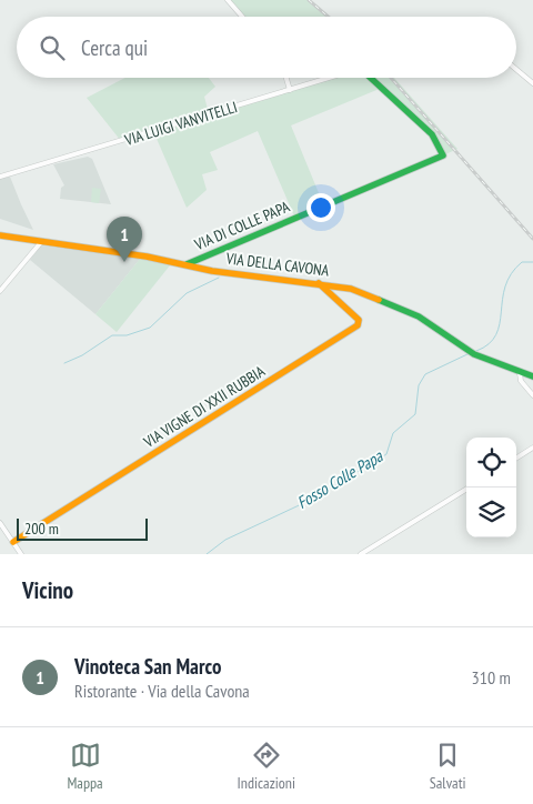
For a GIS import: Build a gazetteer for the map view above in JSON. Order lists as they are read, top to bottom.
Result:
{
  "streets": {
    "street": [
      "VIA LUIGI VANVITELLI",
      "VIA DI COLLE PAPA",
      "VIA DELLA CAVONA",
      "VIA VIGNE DI XXII RUBBIA"
    ]
  },
  "crossings": [
    ["VIA DI COLLE PAPA", "VIA DELLA CAVONA"],
    ["VIA DELLA CAVONA", "VIA VIGNE DI XXII RUBBIA"]
  ],
  "water": ["Fosso Colle Papa"],
  "scale_bar": "200 m",
  "page": {
    "search": "Cerca qui",
    "pins": "1",
    "scale": "200 m",
    "heading": "Vicino",
    "list": [
      {
        "mark": "1",
        "name": "Vinoteca San Marco",
        "note": "Ristorante · Via della Cavona",
        "value": "310 m"
      }
    ],
    "nav": ["Mappa", "Indicazioni", "Salvati"]
  }
}
